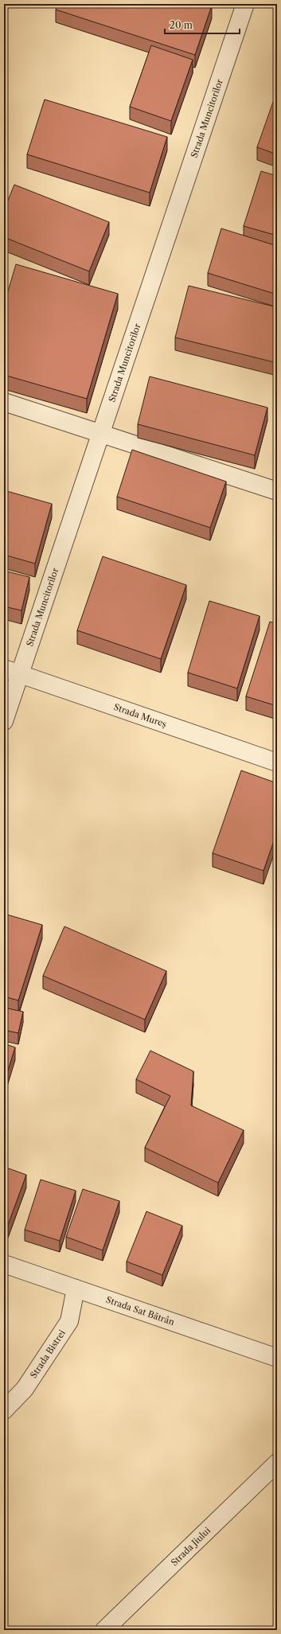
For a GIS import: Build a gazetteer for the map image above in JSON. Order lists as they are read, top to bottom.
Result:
{
  "streets": {
    "street": [
      "Strada Muncitorilor",
      "Strada Mureș",
      "Strada Sat Bătrân",
      "Strada Bistrei",
      "Strada Jiului"
    ]
  },
  "crossings": [
    ["Strada Muncitorilor", "Strada Mureș"],
    ["Strada Sat Bătrân", "Strada Bistrei"]
  ],
  "scale_bar": "20 m"
}
